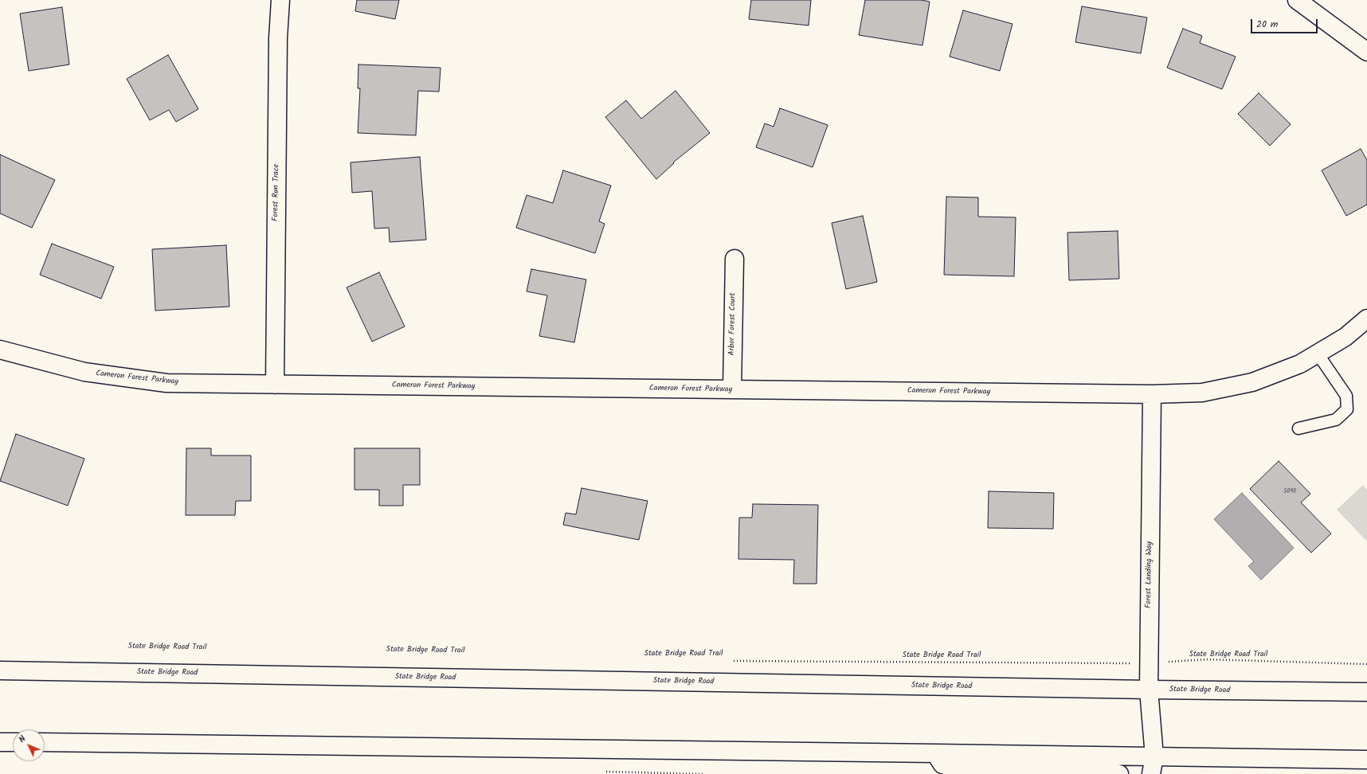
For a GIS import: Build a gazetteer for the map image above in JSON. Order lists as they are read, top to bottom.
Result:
{
  "streets": {
    "main road": [
      "Forest Run Trace",
      "Arbor Forest Court",
      "Cameron Forest Parkway",
      "Forest Landing Way",
      "State Bridge Road"
    ],
    "path": ["State Bridge Road Trail"]
  },
  "crossings": [
    ["Forest Run Trace", "Cameron Forest Parkway"],
    ["Arbor Forest Court", "Cameron Forest Parkway"],
    ["Cameron Forest Parkway", "Forest Landing Way"],
    ["Forest Landing Way", "State Bridge Road Trail"],
    ["Forest Landing Way", "State Bridge Road"]
  ],
  "house_numbers": ["5090"],
  "scale_bar": "20 m",
  "north": "top left"
}
